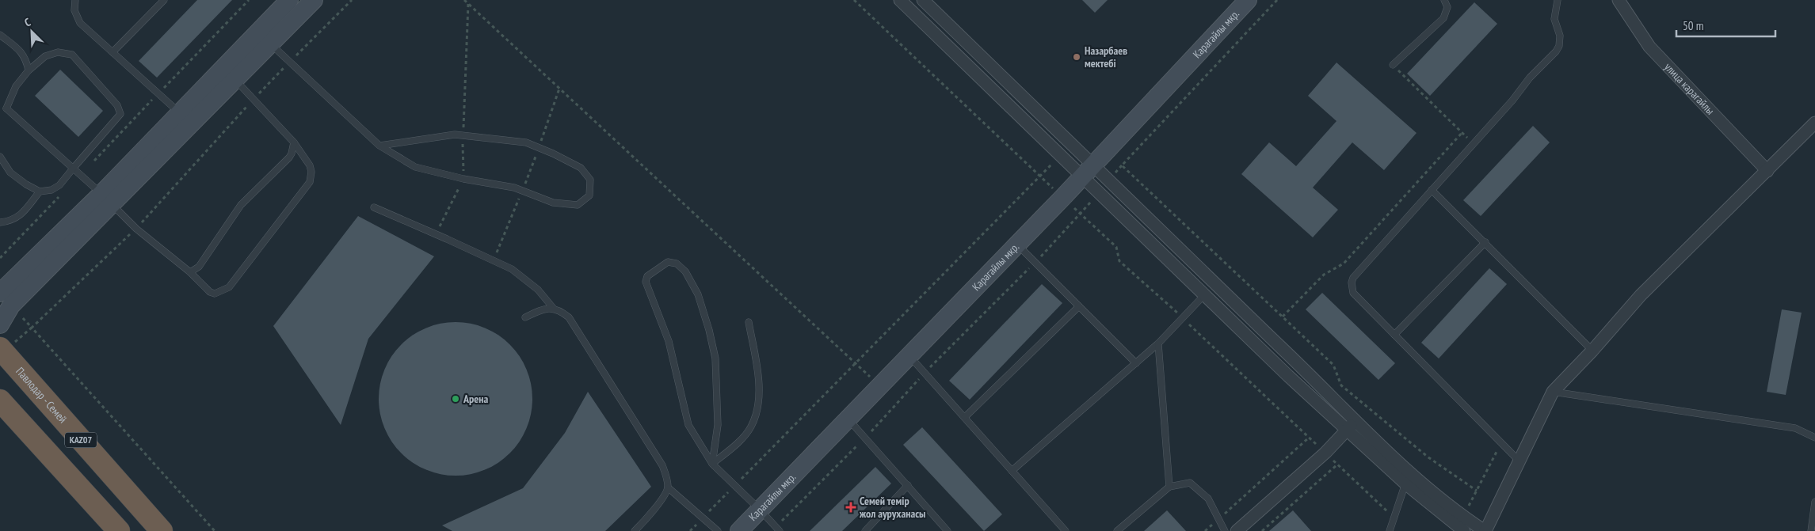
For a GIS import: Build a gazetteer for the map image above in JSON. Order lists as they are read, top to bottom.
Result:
{
  "streets": {
    "highway": ["Павлодар - Семей", "KAZ07"],
    "street": ["Карагайлы мкр.", "улица карагайлы"]
  },
  "places": {
    "other": ["Назарбаев мектебі", "Арена"],
    "health": ["Семей темір жол ауруханасы"]
  },
  "scale_bar": "50 m",
  "north": "top left"
}
